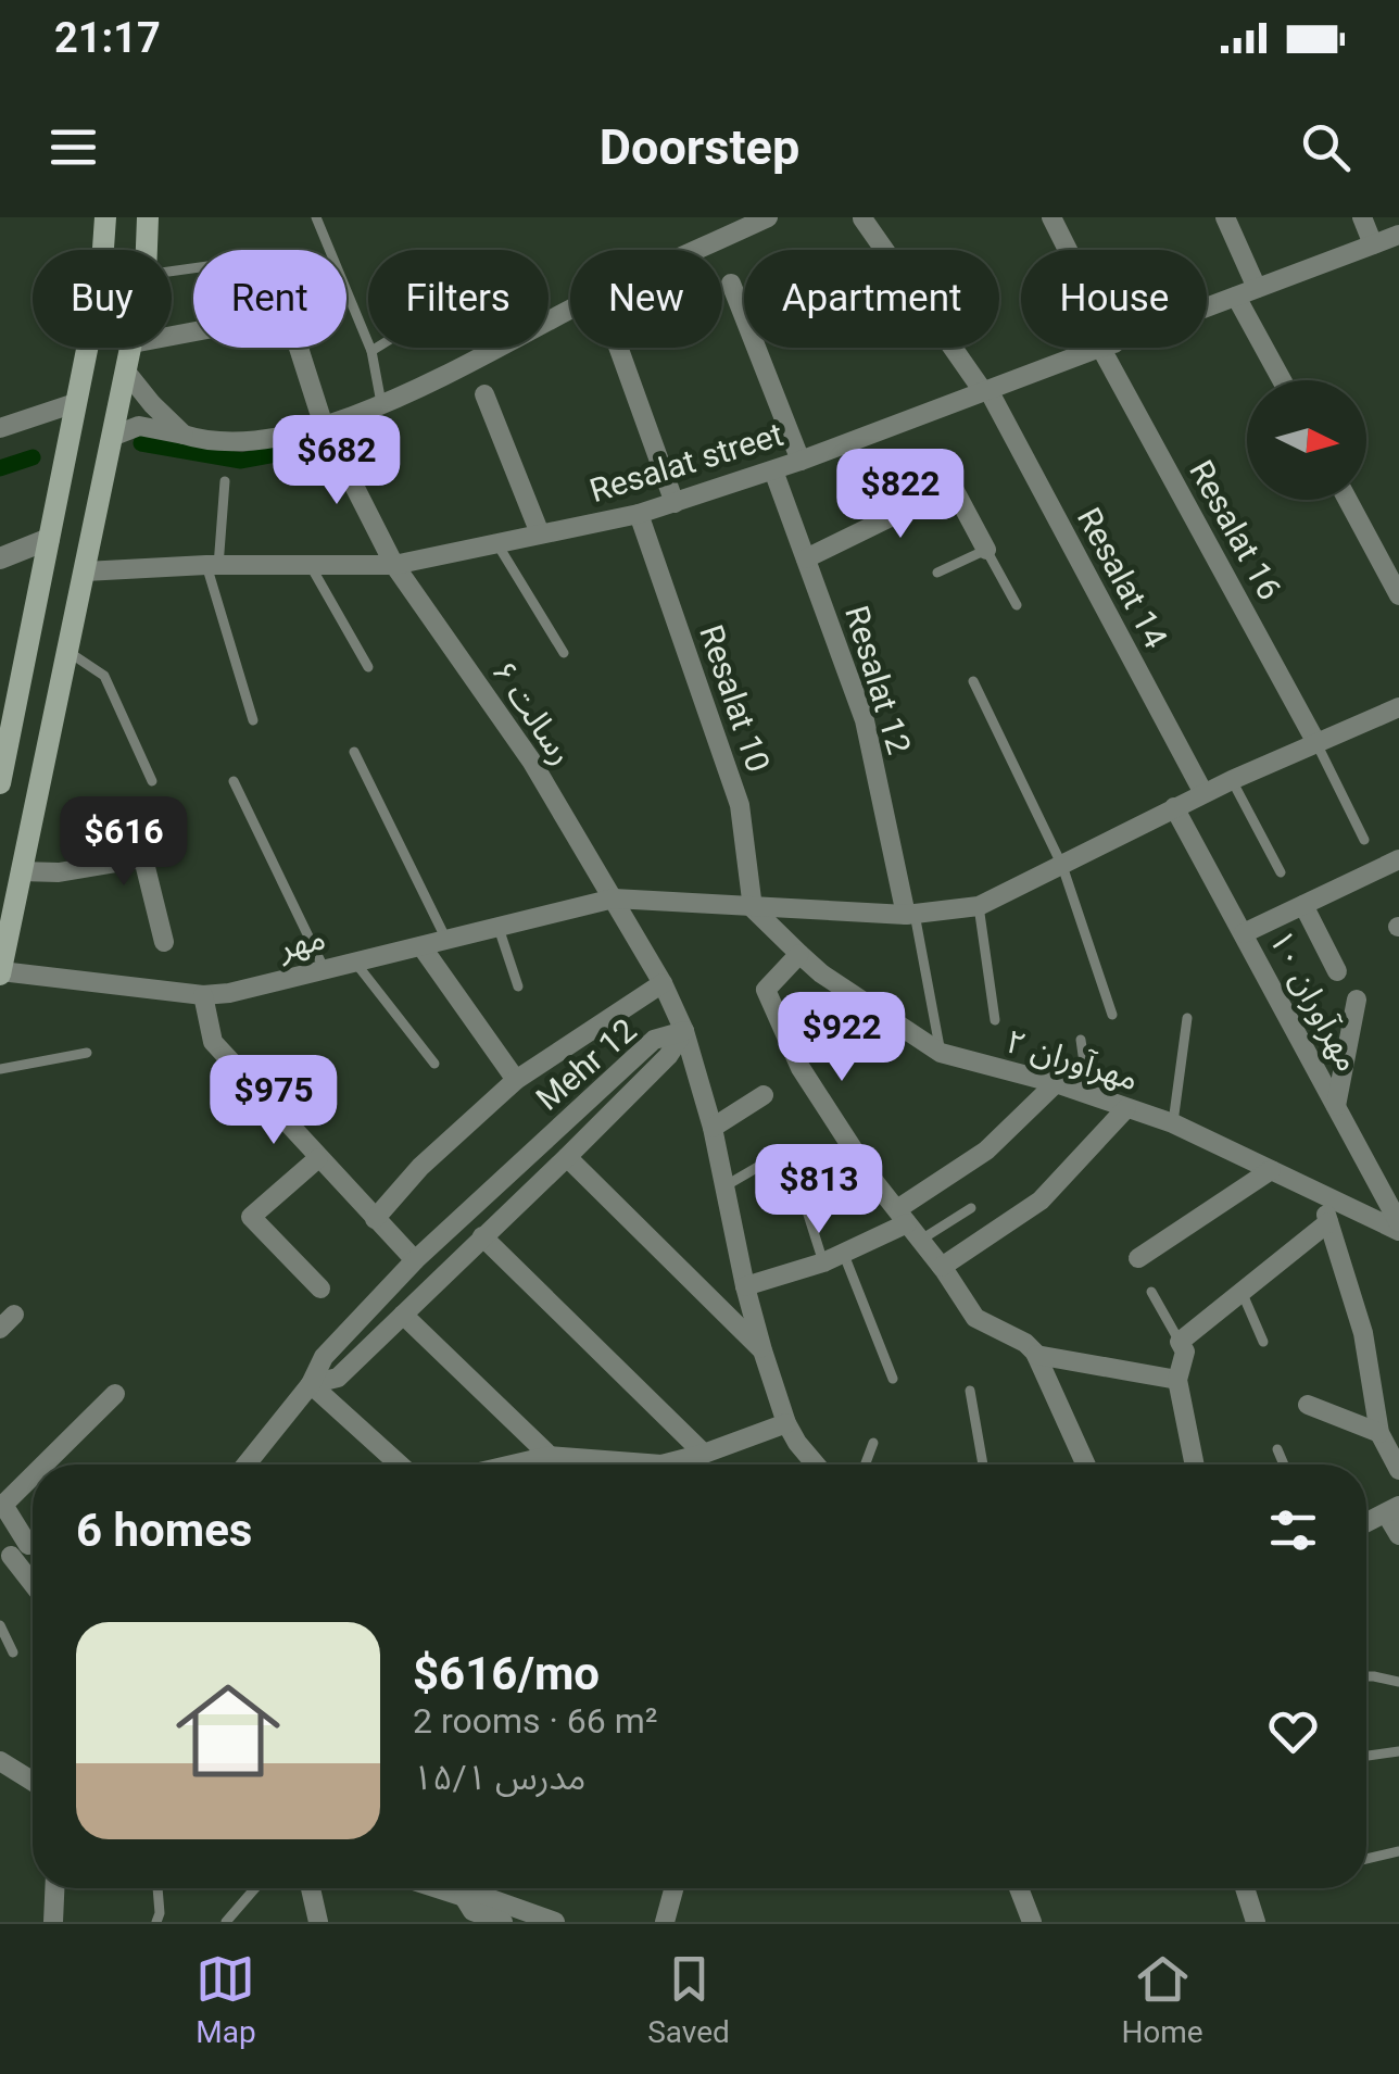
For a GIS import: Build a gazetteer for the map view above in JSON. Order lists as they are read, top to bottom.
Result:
{
  "streets": {
    "street": [
      "Resalat street",
      "Resalat 16",
      "Resalat 14",
      "Resalat 12",
      "Resalat 10",
      "رسالت ۶",
      "مهر",
      "مهرآوران ۱۰",
      "مهرآوران ۲",
      "Mehr 12"
    ]
  },
  "crossings": [
    ["Resalat street", "Resalat 14"],
    ["Resalat street", "Resalat 12"],
    ["Resalat street", "Resalat 10"],
    ["Resalat street", "رسالت ۶"],
    ["Resalat 12", "مهر"],
    ["Resalat 10", "مهر"],
    ["Resalat 10", "مهرآوران ۲"],
    ["رسالت ۶", "مهر"],
    ["رسالت ۶", "Mehr 12"],
    ["مهر", "مهرآوران ۲"],
    ["مهرآوران ۱۰", "مهرآوران ۲"]
  ],
  "north": "right",
  "page": {
    "status": "21:17",
    "header": "Doorstep",
    "chip": [
      "Buy",
      "Rent",
      "Filters",
      "New",
      "Apartment",
      "House"
    ],
    "price": [
      "$682",
      "$822",
      "$616",
      "$922",
      "$975",
      "$813"
    ],
    "heading": "6 homes",
    "list": [
      {
        "name": "$616/mo",
        "note": "2 rooms · 66 m² · مدرس ۱۵/۱"
      }
    ],
    "tabs": ["Map", "Saved", "Home"]
  }
}
